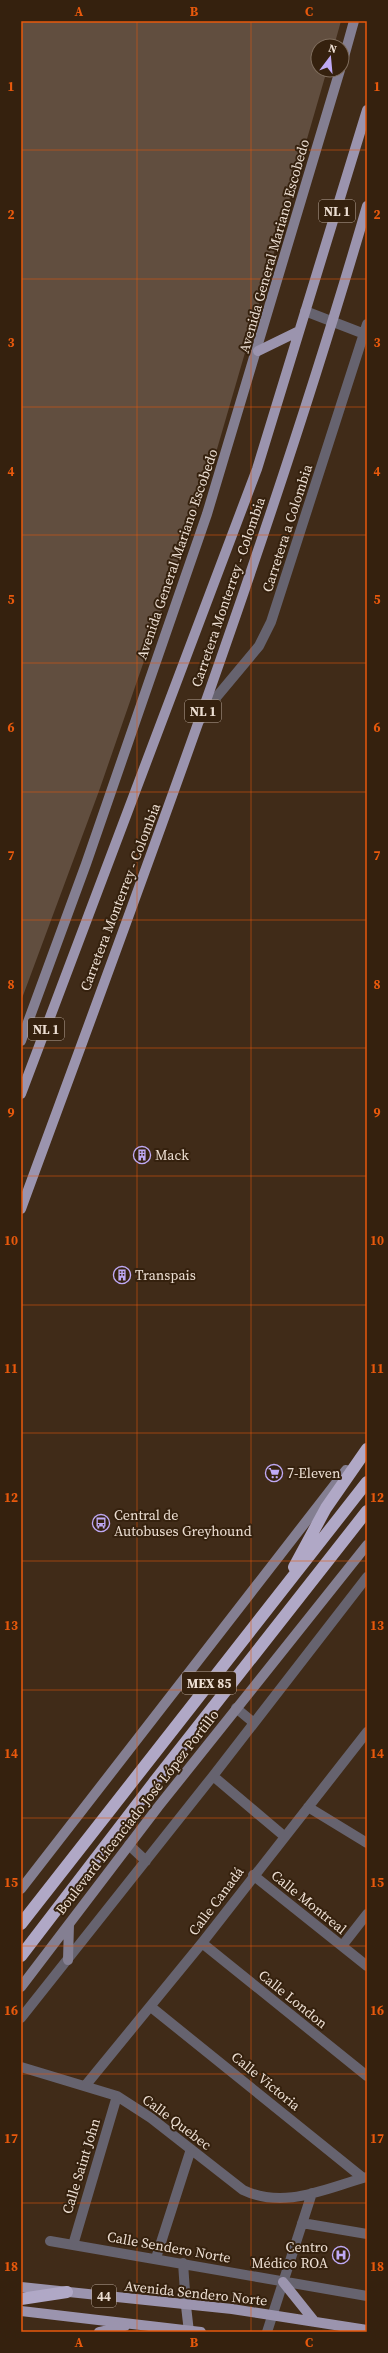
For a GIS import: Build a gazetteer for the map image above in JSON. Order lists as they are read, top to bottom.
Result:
{
  "streets": {
    "highway": ["MEX 85", "Boulevard Licenciado José López Portillo"],
    "main road": [
      "NL 1",
      "Carretera Monterrey - Colombia",
      "Avenida Sendero Norte",
      "44"
    ],
    "street": [
      "Avenida General Mariano Escobedo",
      "Carretera a Colombia",
      "Calle Canadá",
      "Calle Montreal",
      "Calle London",
      "Calle Victoria",
      "Calle Quebec",
      "Calle Saint John",
      "Calle Sendero Norte"
    ]
  },
  "crossings": [
    ["Carretera a Colombia", "Carretera Monterrey - Colombia"],
    ["Calle Canadá", "Calle Montreal"],
    ["Calle Canadá", "Calle London"],
    ["Calle Canadá", "Calle Victoria"],
    ["Calle Canadá", "Calle Quebec"],
    ["Calle Victoria", "Calle Quebec"],
    ["Calle Quebec", "Calle Saint John"],
    ["Calle Saint John", "Calle Sendero Norte"],
    ["Calle Sendero Norte", "Avenida Sendero Norte"]
  ],
  "places": {
    "building": ["Mack", "Transpais"],
    "supermarket": ["7-Eleven"],
    "bus stop": ["Central de Autobuses Greyhound"],
    "hospital": ["Centro Médico ROA"]
  },
  "north": "top",
  "grid": {
    "columns": ["A", "B", "C"],
    "rows": [
      "1",
      "2",
      "3",
      "4",
      "5",
      "6",
      "7",
      "8",
      "9",
      "10",
      "11",
      "12",
      "13",
      "14",
      "15",
      "16",
      "17",
      "18"
    ]
  }
}
